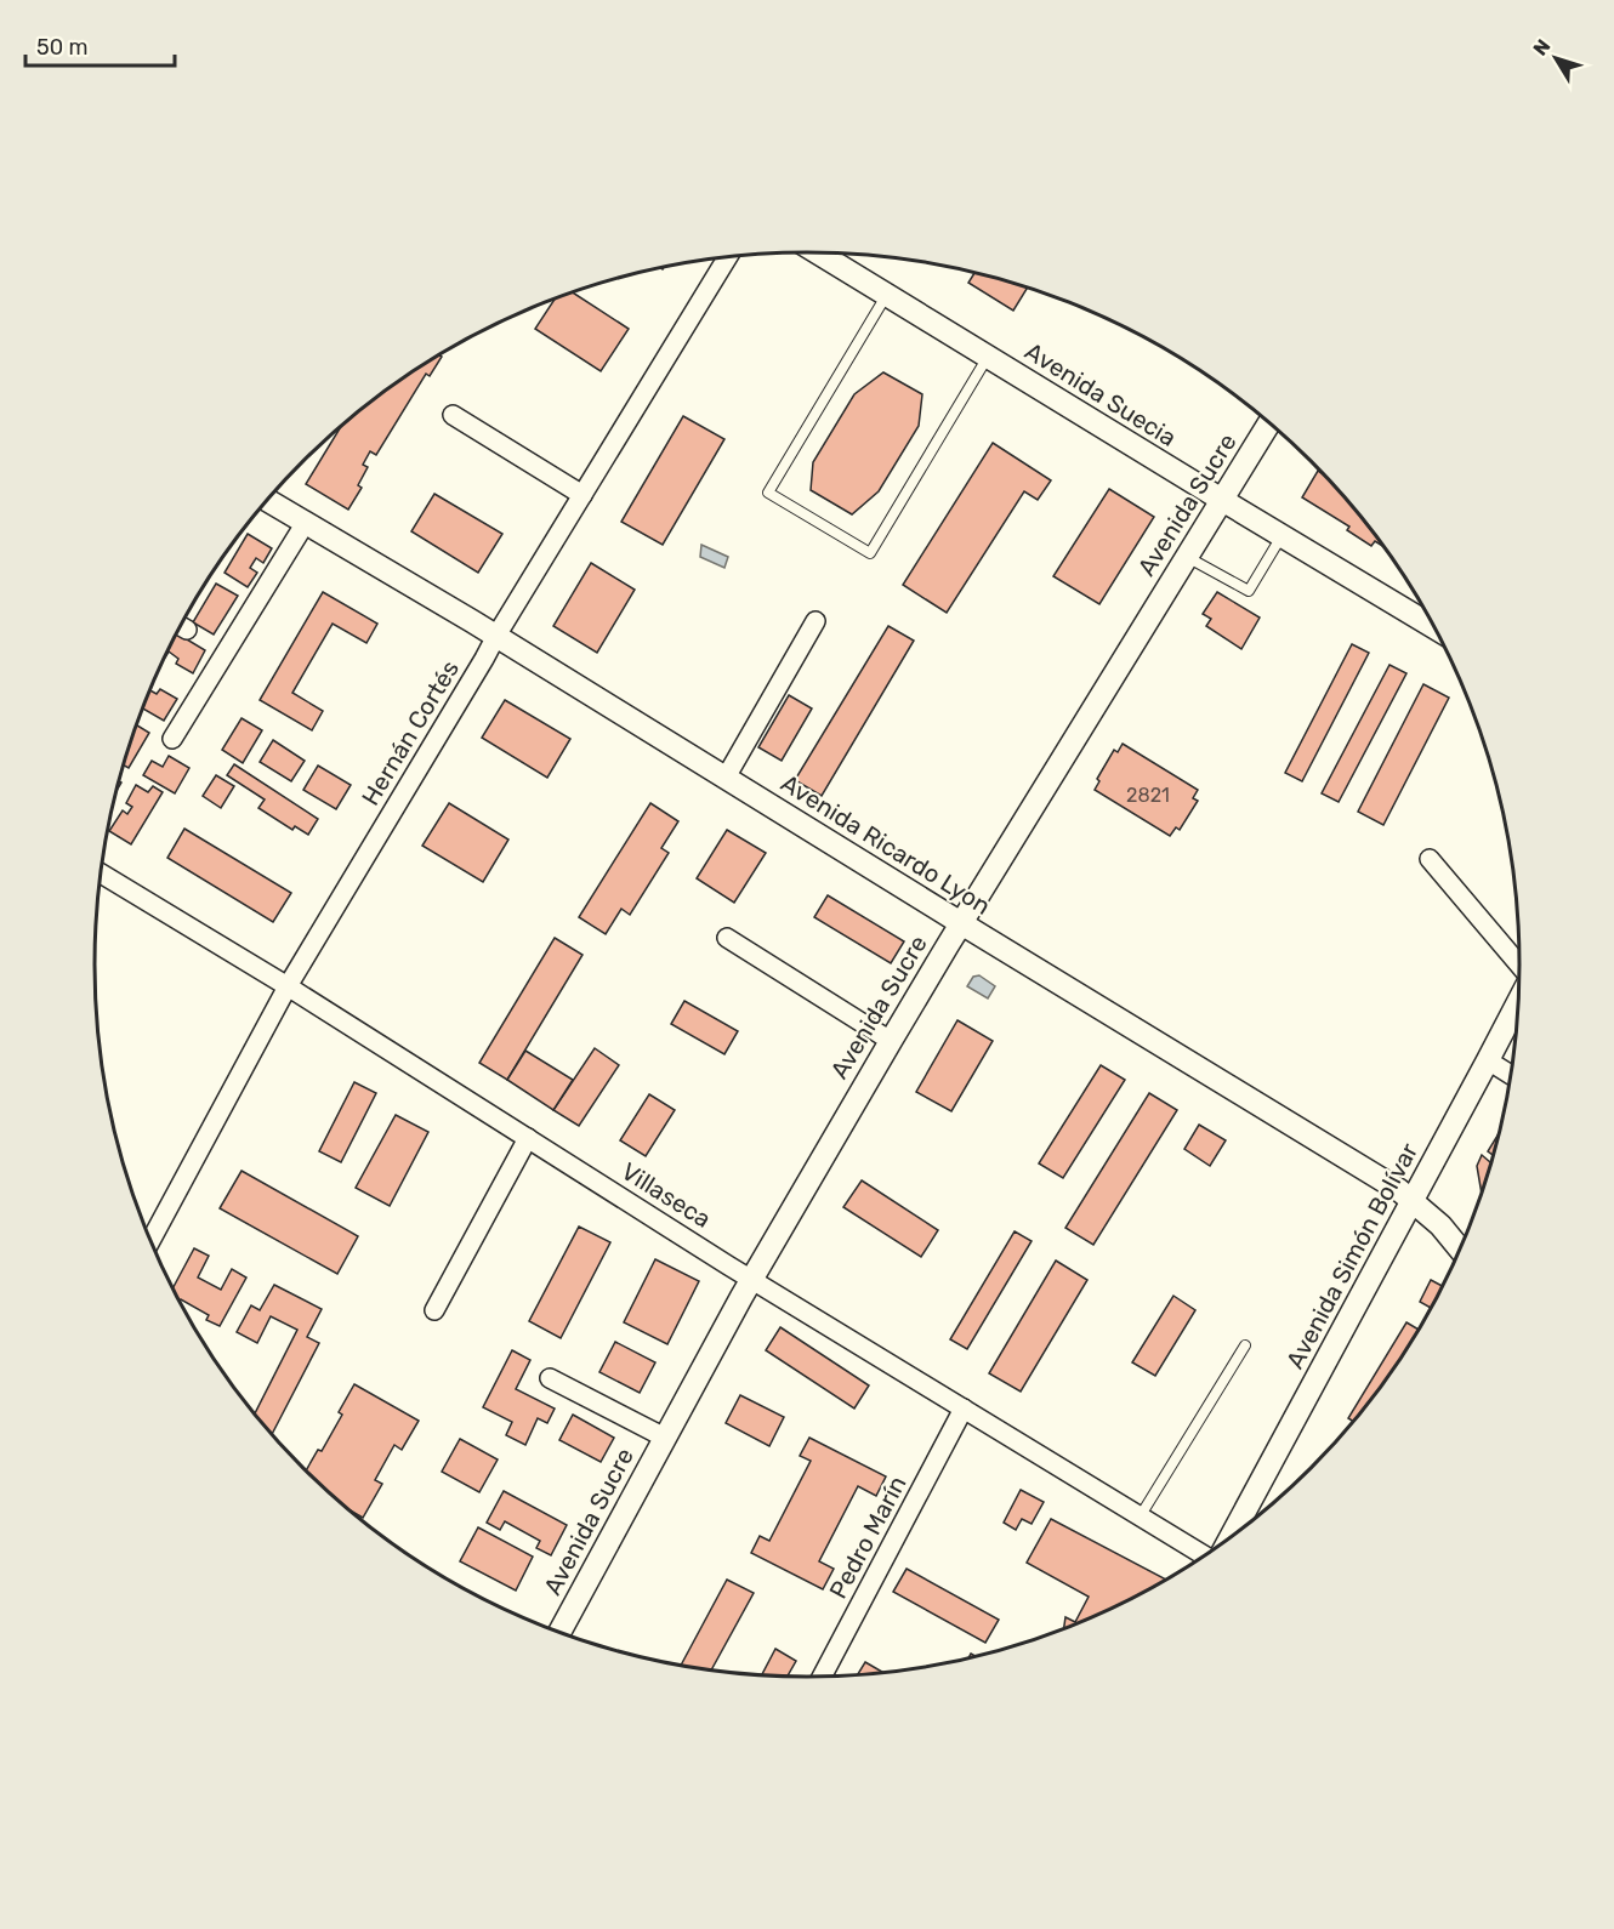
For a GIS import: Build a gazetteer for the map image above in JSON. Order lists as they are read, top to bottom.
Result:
{
  "streets": {
    "street": [
      "Avenida Suecia",
      "Avenida Sucre",
      "Hernán Cortés",
      "Avenida Ricardo Lyon",
      "Villaseca",
      "Avenida Simón Bolívar",
      "Pedro Marín"
    ]
  },
  "crossings": [
    ["Avenida Suecia", "Avenida Sucre"],
    ["Avenida Sucre", "Avenida Ricardo Lyon"],
    ["Avenida Sucre", "Villaseca"],
    ["Hernán Cortés", "Avenida Ricardo Lyon"],
    ["Hernán Cortés", "Villaseca"],
    ["Avenida Ricardo Lyon", "Avenida Simón Bolívar"],
    ["Villaseca", "Pedro Marín"]
  ],
  "house_numbers": ["2821"],
  "scale_bar": "50 m",
  "north": "top left"
}
